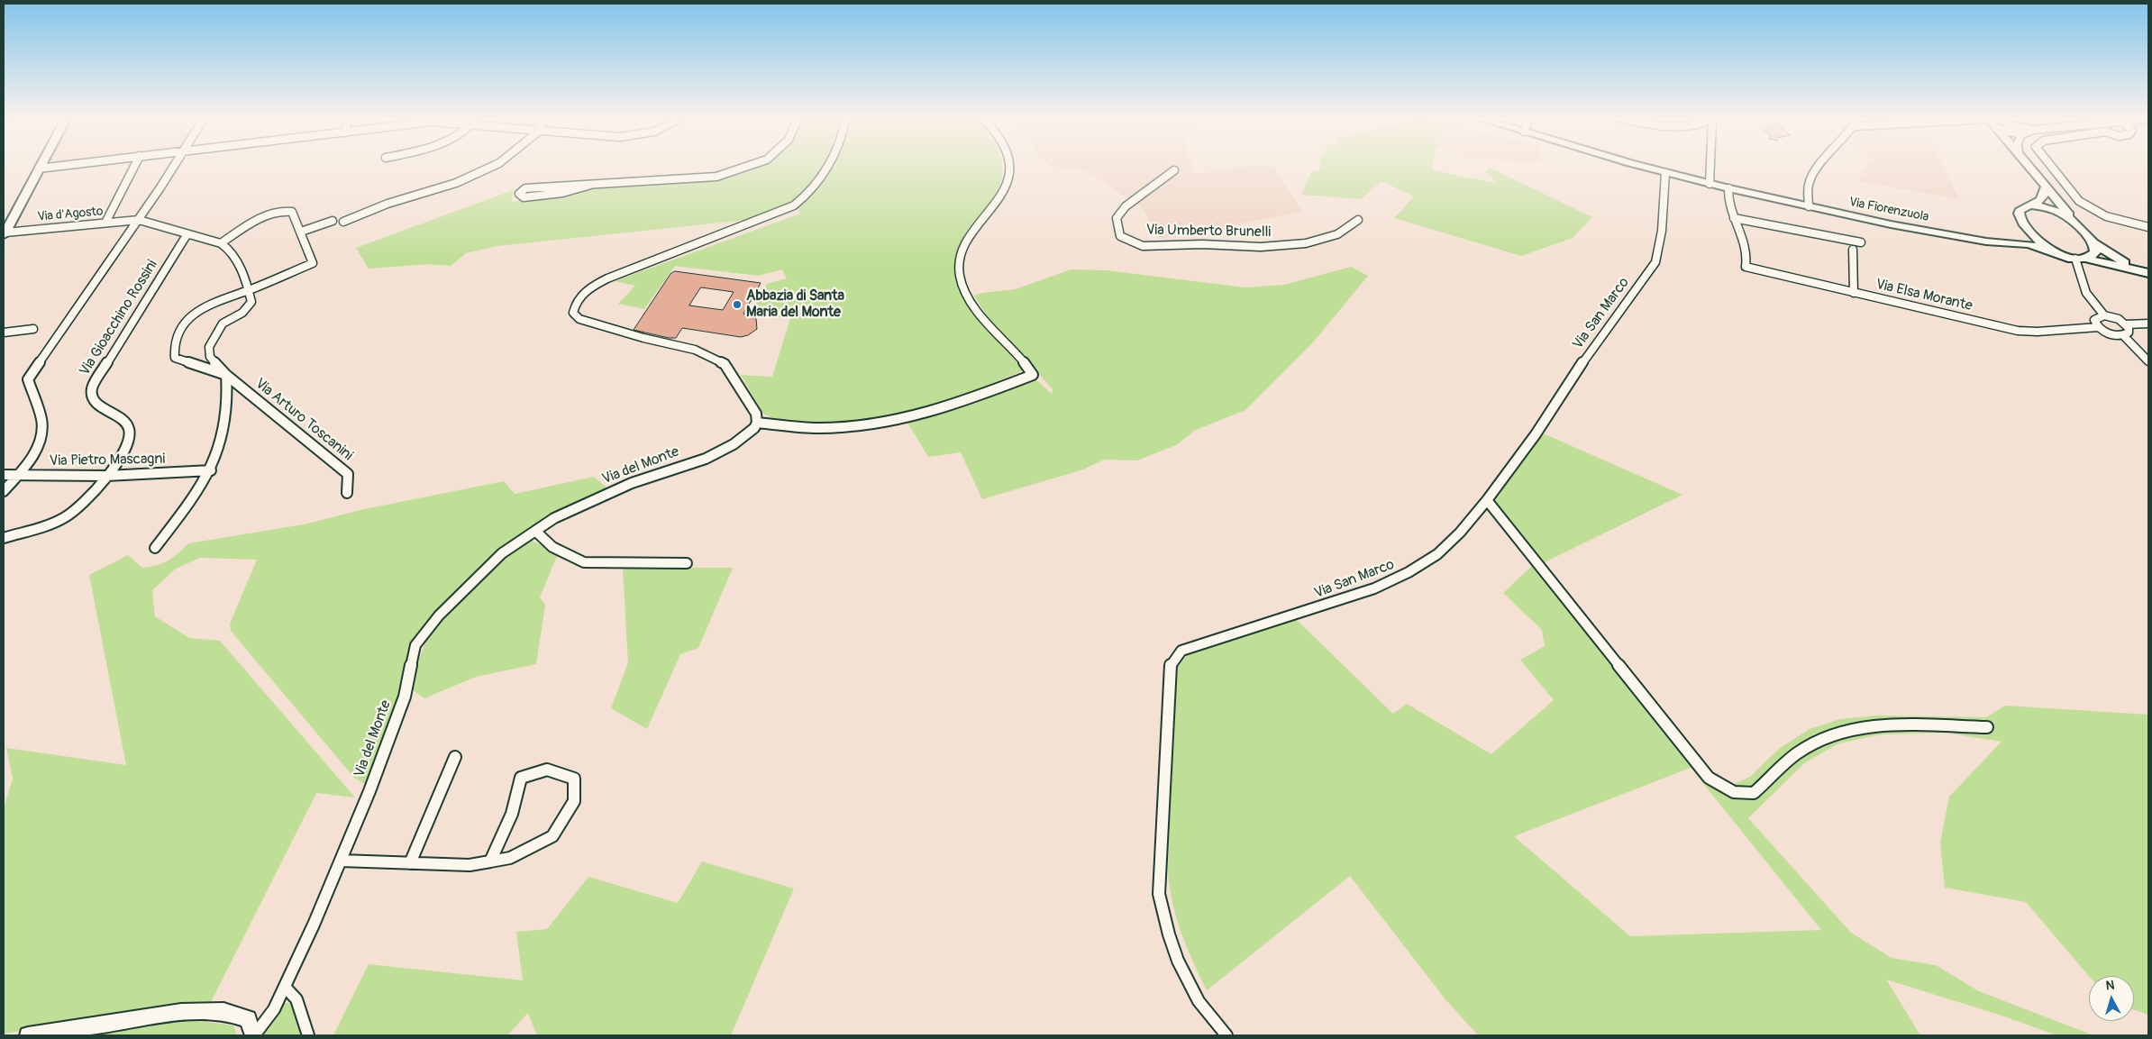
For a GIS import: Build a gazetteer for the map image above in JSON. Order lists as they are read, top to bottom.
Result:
{
  "streets": {
    "street": [
      "Via Fiorenzuola",
      "Via d'Agosto",
      "Via Umberto Brunelli",
      "Via Elsa Morante",
      "Via San Marco",
      "Via Gioacchino Rossini",
      "Via Arturo Toscanini",
      "Via Pietro Mascagni",
      "Via del Monte"
    ]
  },
  "crossings": [
    ["Via Fiorenzuola", "Via San Marco"],
    ["Via Gioacchino Rossini", "Via Pietro Mascagni"]
  ],
  "places": ["Abbazia di Santa Maria del Monte"],
  "north": "top"
}
